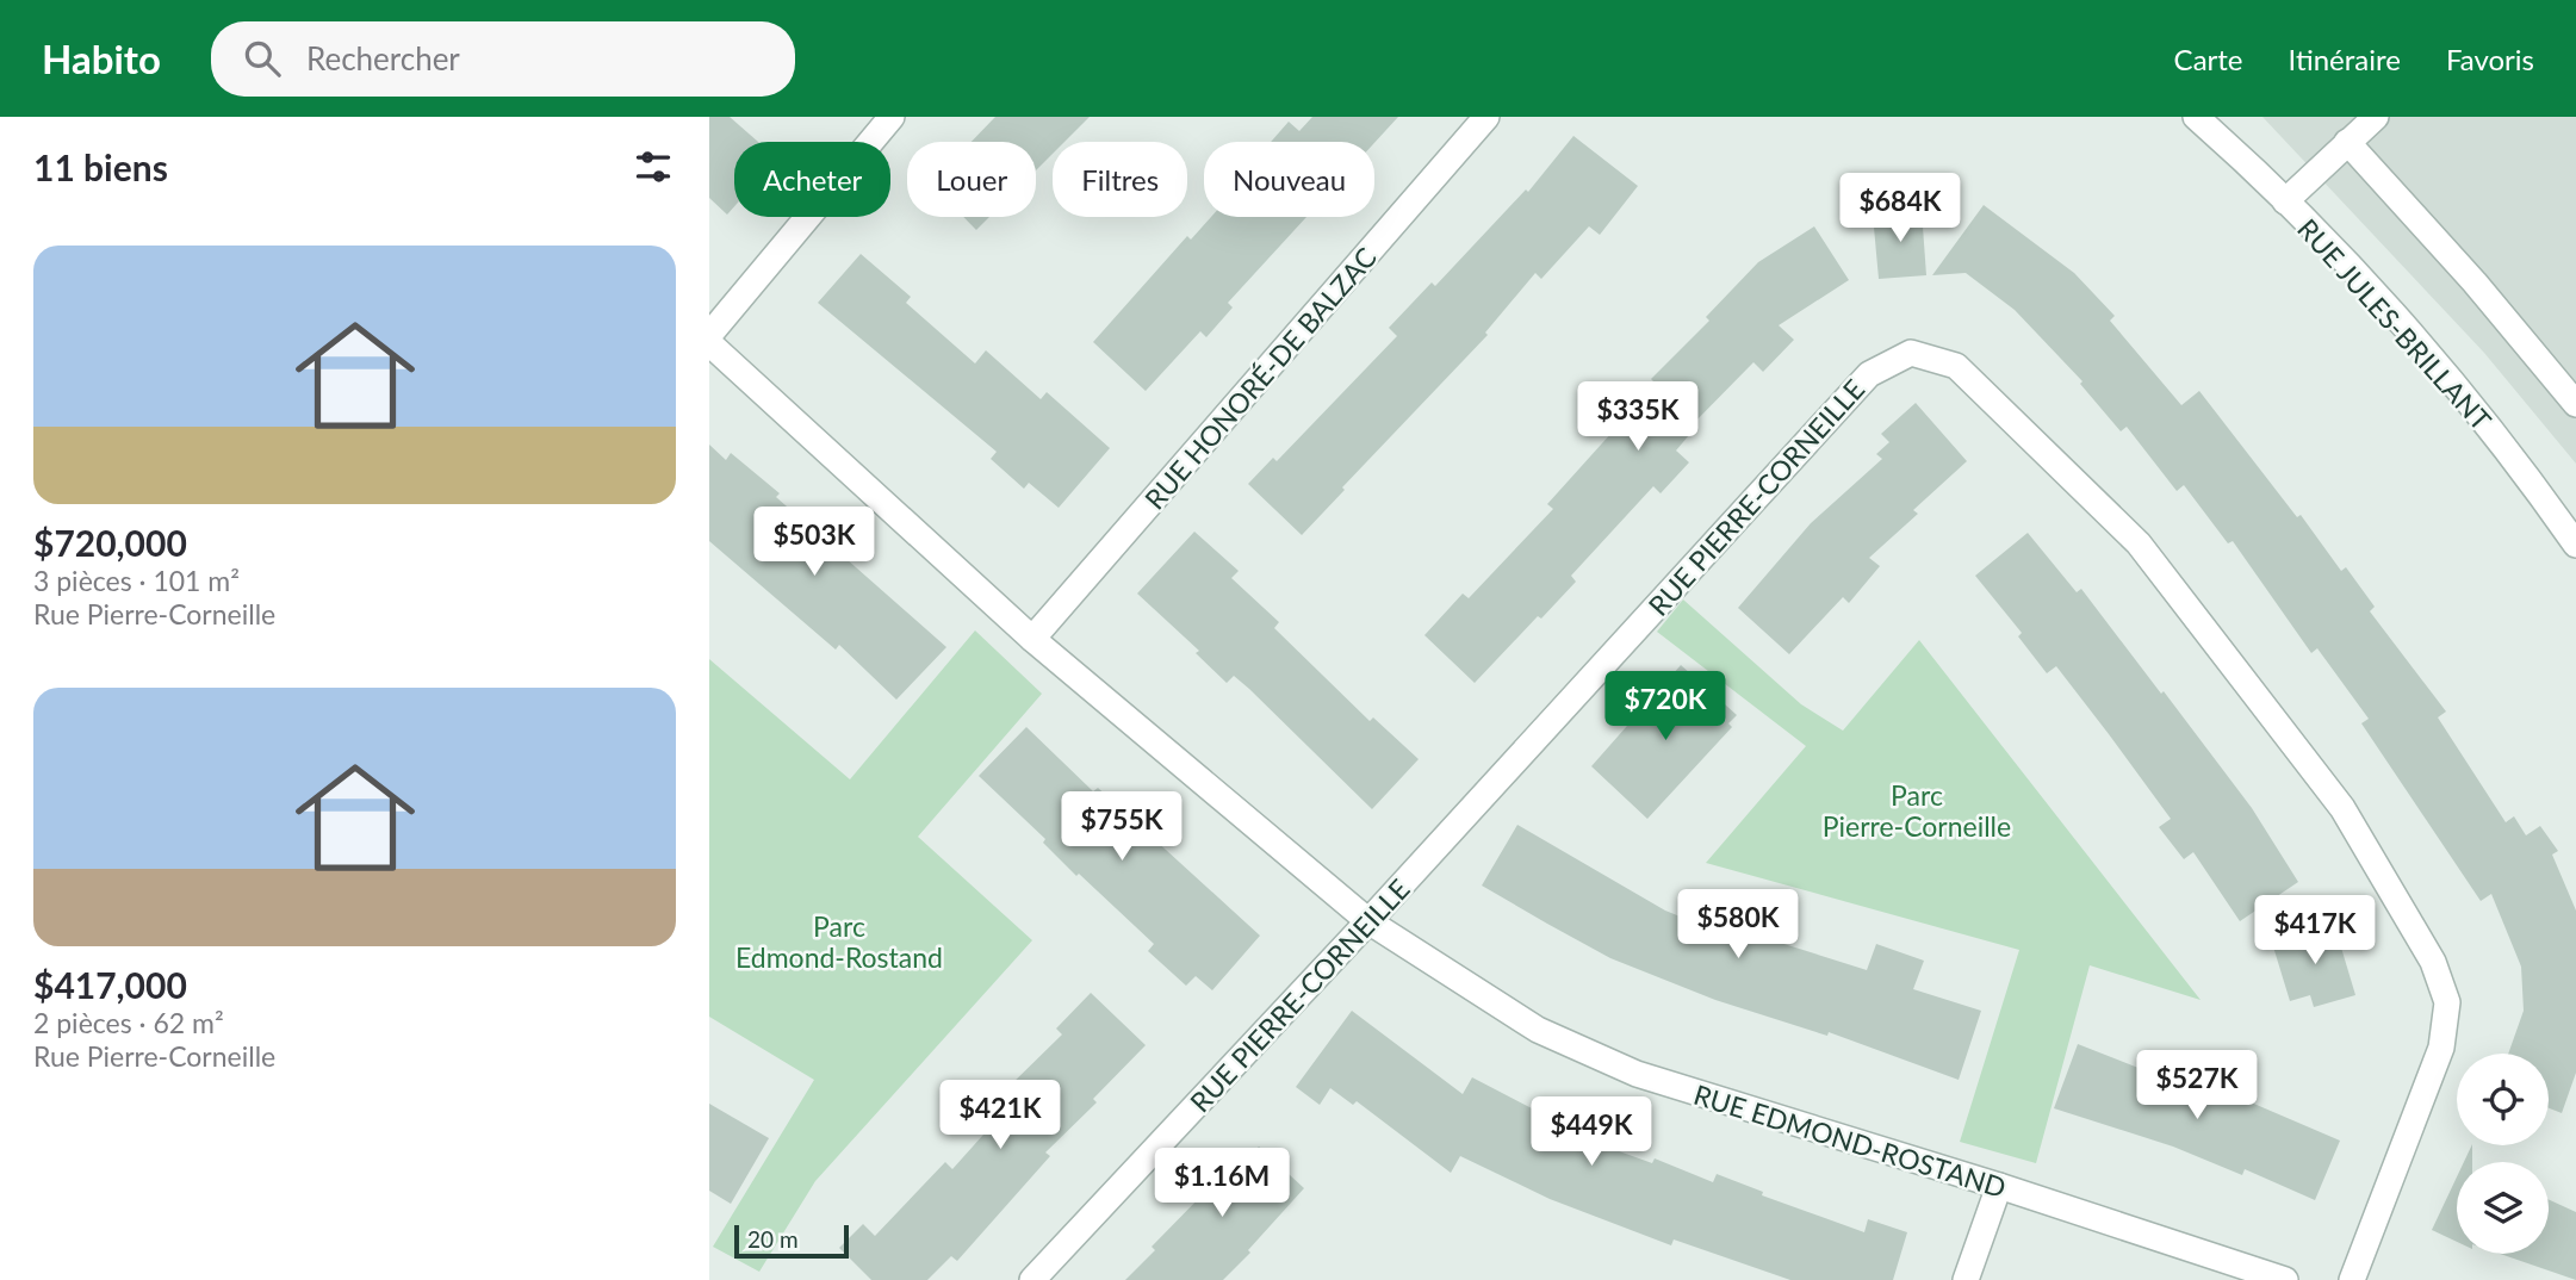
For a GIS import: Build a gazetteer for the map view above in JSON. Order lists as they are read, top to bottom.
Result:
{
  "streets": {
    "street": [
      "RUE JULES-BRILLANT",
      "RUE HONORÉ-DE BALZAC",
      "RUE PIERRE-CORNEILLE",
      "RUE EDMOND-ROSTAND"
    ]
  },
  "crossings": [
    ["RUE HONORÉ-DE BALZAC", "RUE EDMOND-ROSTAND"],
    ["RUE PIERRE-CORNEILLE", "RUE EDMOND-ROSTAND"]
  ],
  "parks": ["Parc Pierre-Corneille", "Parc Edmond-Rostand"],
  "scale_bar": "20 m",
  "page": {
    "header": "Habito",
    "search": "Rechercher",
    "nav": ["Carte", "Itinéraire", "Favoris"],
    "heading": "11 biens",
    "chip": [
      "Acheter",
      "Louer",
      "Filtres",
      "Nouveau"
    ],
    "price": [
      "$684K",
      "$335K",
      "$503K",
      "$720K",
      "$755K",
      "$580K",
      "$417K",
      "$527K",
      "$421K",
      "$449K",
      "$1.16M"
    ],
    "list": [
      {
        "name": "$720,000",
        "note": "3 pièces · 101 m² · Rue Pierre-Corneille"
      },
      {
        "name": "$417,000",
        "note": "2 pièces · 62 m² · Rue Pierre-Corneille"
      }
    ],
    "scale": "20 m"
  }
}
